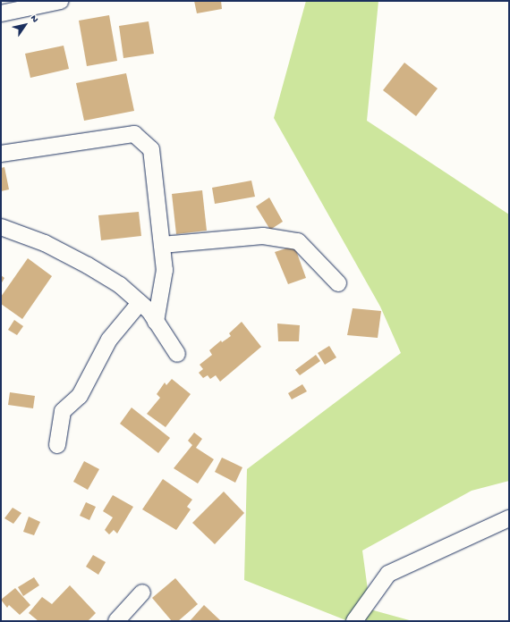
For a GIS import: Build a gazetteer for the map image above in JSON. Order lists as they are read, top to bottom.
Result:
{
  "north": "top right"
}
